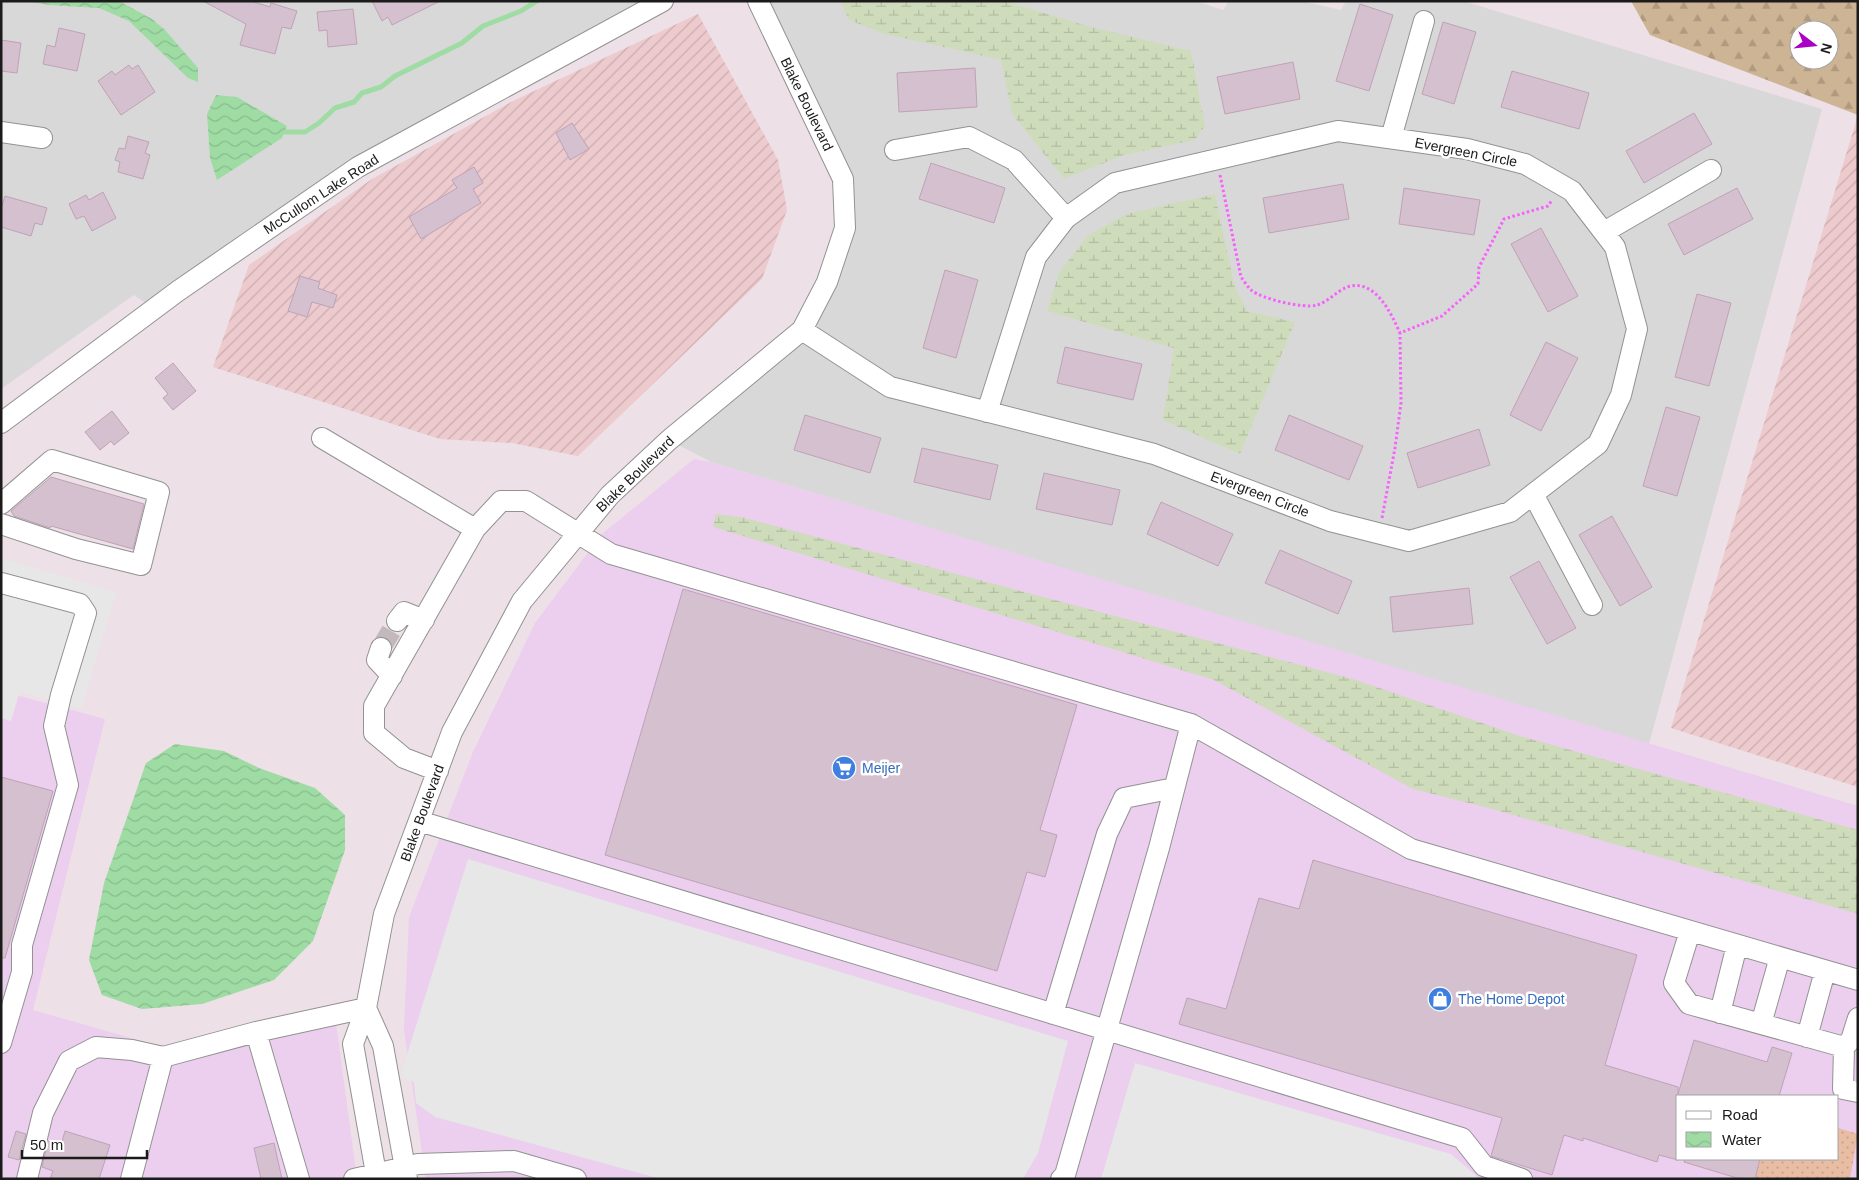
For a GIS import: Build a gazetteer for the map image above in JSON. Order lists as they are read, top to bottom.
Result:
{
  "streets": {
    "street": ["Blake Boulevard", "Evergreen Circle", "McCullom Lake Road"]
  },
  "crossings": [
    ["Blake Boulevard", "Evergreen Circle"]
  ],
  "places": {
    "supermarket": ["Meijer"],
    "shop": ["The Home Depot"]
  },
  "legend": ["Road", "Water"],
  "scale_bar": "50 m",
  "north": "right"
}
